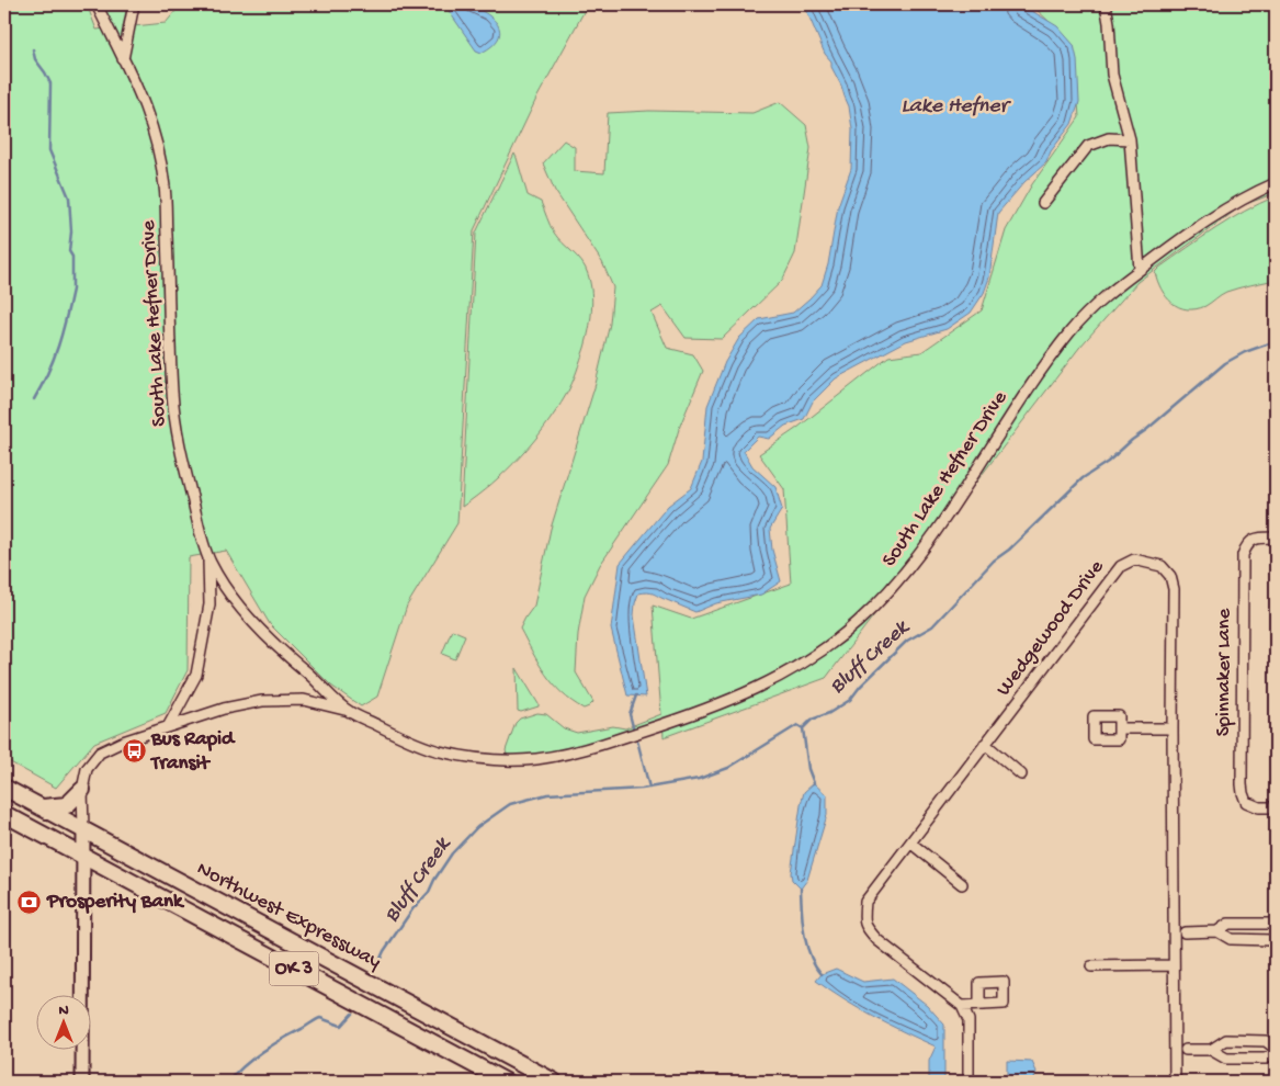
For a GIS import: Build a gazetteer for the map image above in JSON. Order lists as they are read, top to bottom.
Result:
{
  "streets": {
    "highway": ["Northwest Expressway", "OK 3"],
    "street": ["South Lake Hefner Drive", "Wedgewood Drive", "Spinnaker Lane"]
  },
  "water": ["Lake Hefner", "Bluff Creek"],
  "places": {
    "bus stop": ["Bus Rapid Transit"],
    "bank": ["Prosperity Bank"]
  },
  "north": "top"
}
